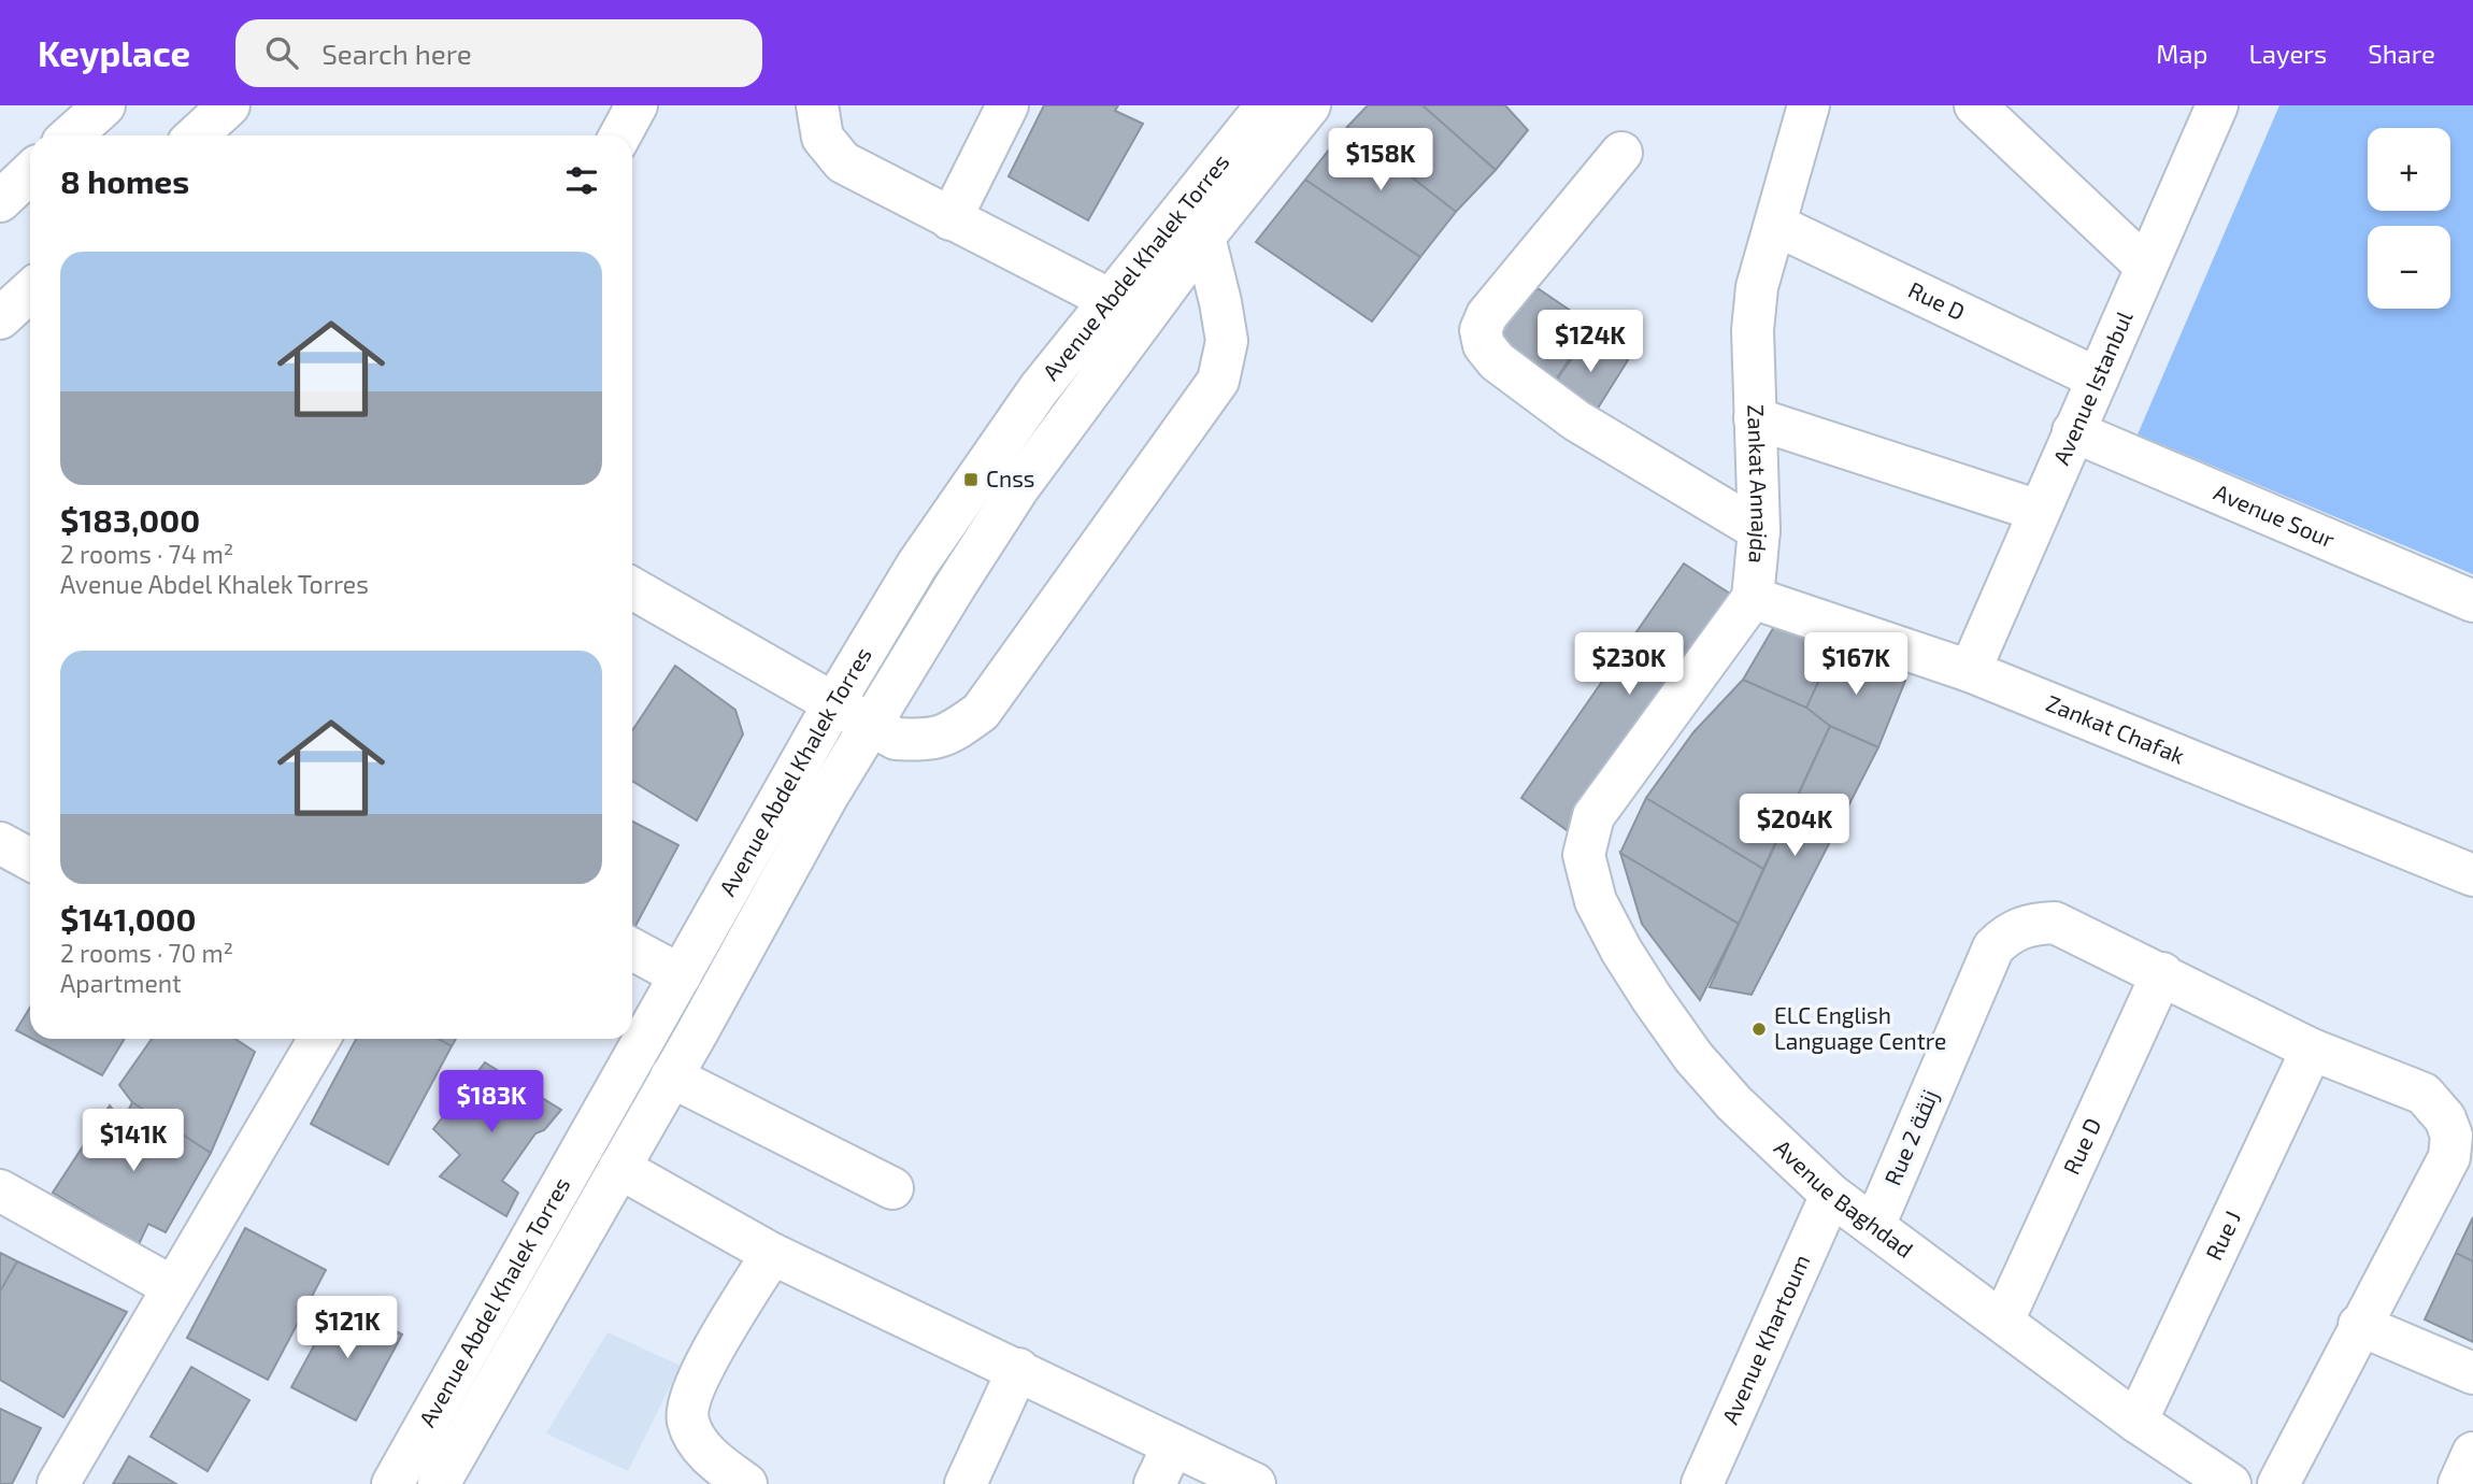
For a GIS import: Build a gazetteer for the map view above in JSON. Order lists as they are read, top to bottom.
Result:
{
  "streets": {
    "main road": [
      "Avenue Abdel Khalek Torres",
      "Rue D",
      "Avenue Istanbul",
      "Zankat Annajda",
      "Avenue Sour",
      "Zankat Chafak",
      "Rue 2 زنقة",
      "Avenue Baghdad",
      "Rue J",
      "Avenue Khartoum"
    ]
  },
  "crossings": [
    ["Rue D", "Avenue Istanbul"],
    ["Rue D", "Zankat Annajda"],
    ["Rue D", "Rue 2 زنقة"],
    ["Rue D", "Avenue Baghdad"],
    ["Avenue Istanbul", "Avenue Sour"],
    ["Avenue Istanbul", "Zankat Chafak"],
    ["Zankat Annajda", "Zankat Chafak"],
    ["Zankat Annajda", "Avenue Baghdad"],
    ["Zankat Chafak", "Avenue Baghdad"],
    ["Rue 2 زنقة", "Avenue Baghdad"],
    ["Avenue Baghdad", "Rue J"],
    ["Avenue Baghdad", "Avenue Khartoum"]
  ],
  "places": {
    "transit": ["Cnss"],
    "other": ["ELC English Language Centre"]
  },
  "page": {
    "header": "Keyplace",
    "search": "Search here",
    "nav": ["Map", "Layers", "Share"],
    "map_buttons": ["+", "−"],
    "price": [
      "$158K",
      "$124K",
      "$230K",
      "$167K",
      "$204K",
      "$183K",
      "$141K",
      "$121K"
    ],
    "heading": "8 homes",
    "list": [
      {
        "name": "$183,000",
        "note": "2 rooms · 74 m² · Avenue Abdel Khalek Torres"
      },
      {
        "name": "$141,000",
        "note": "2 rooms · 70 m² · Apartment"
      }
    ]
  }
}
